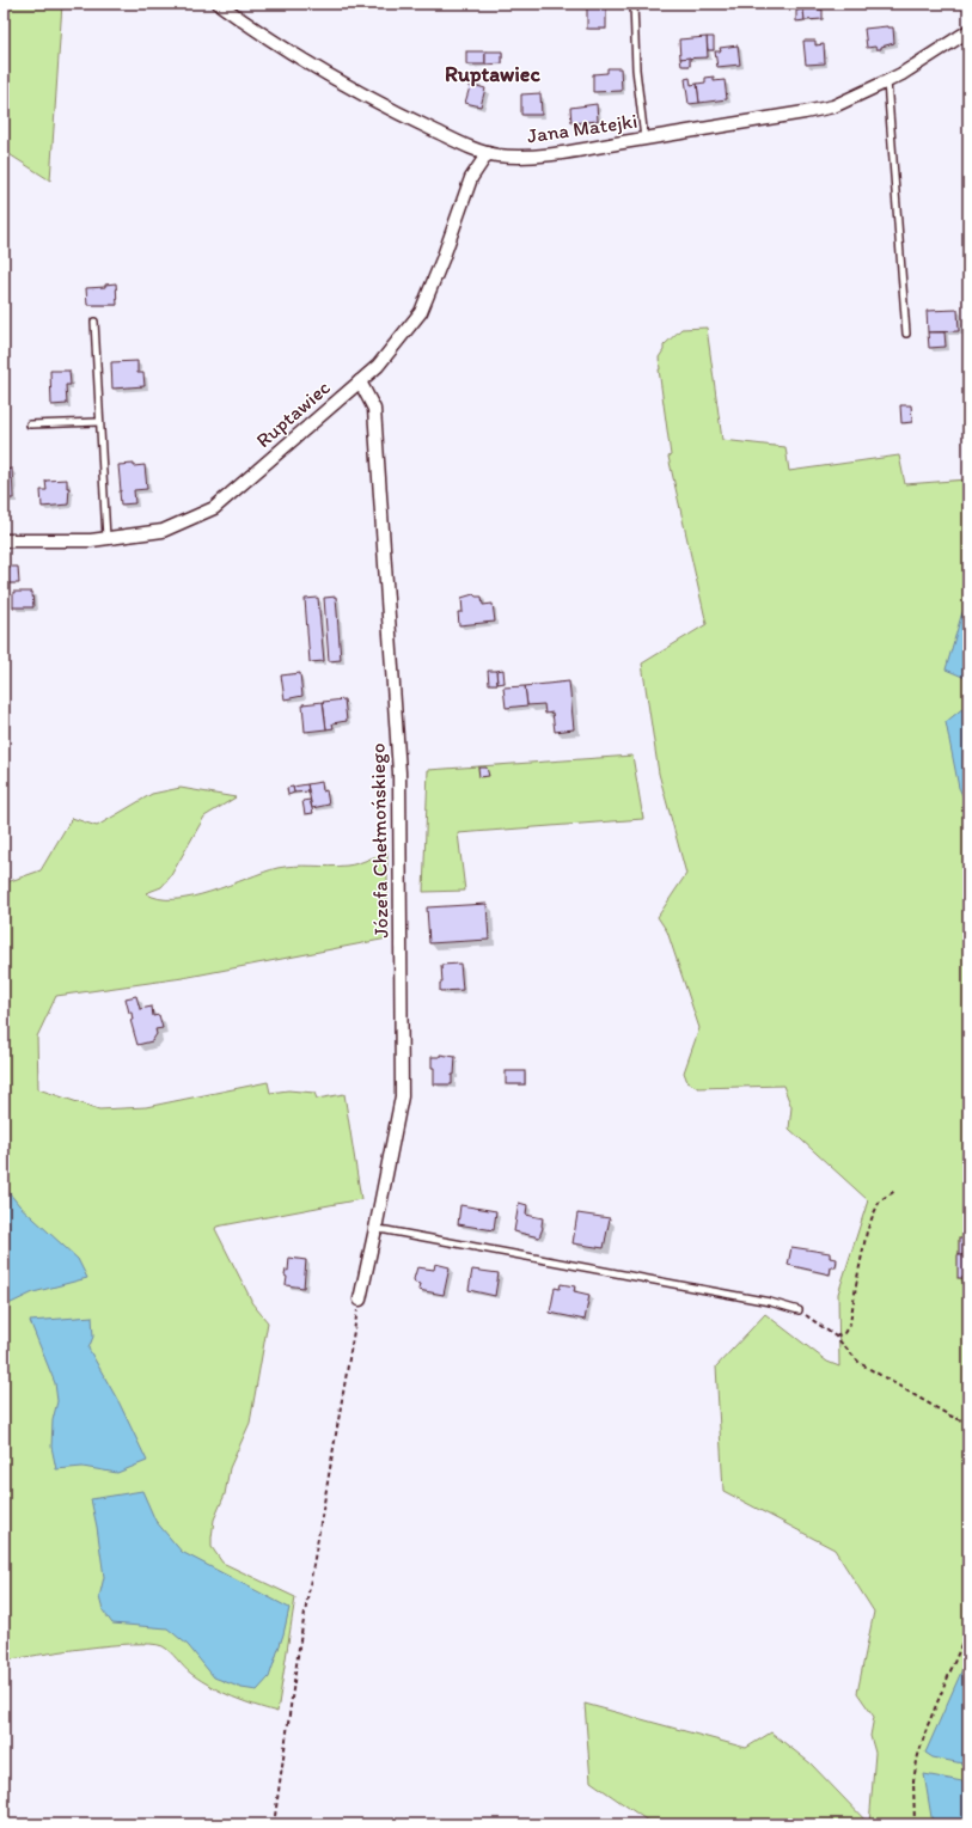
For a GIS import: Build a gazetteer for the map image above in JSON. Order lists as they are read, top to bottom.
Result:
{
  "streets": {
    "street": ["Jana Matejki", "Ruptawiec", "Józefa Chełmońskiego"]
  },
  "crossings": [
    ["Jana Matejki", "Ruptawiec"],
    ["Ruptawiec", "Józefa Chełmońskiego"]
  ],
  "districts": ["Ruptawiec"]
}
